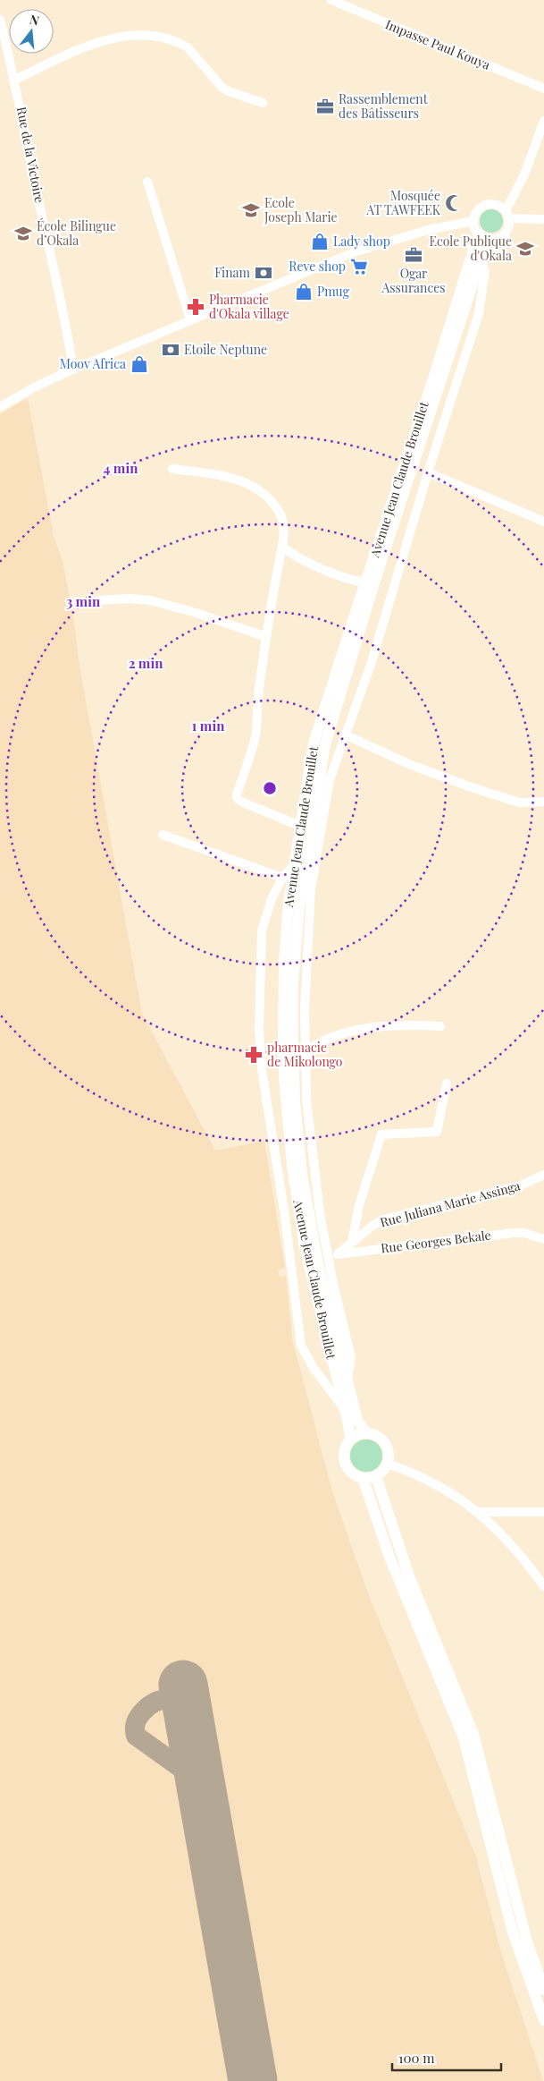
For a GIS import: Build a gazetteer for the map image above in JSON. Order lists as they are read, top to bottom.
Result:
{
  "streets": {
    "main road": ["Avenue Jean Claude Brouillet"],
    "street": [
      "Impasse Paul Kouya",
      "Rue de la Victoire",
      "Rue Juliana Marie Assinga",
      "Rue Georges Bekale"
    ]
  },
  "crossings": [
    ["Rue Juliana Marie Assinga", "Rue Georges Bekale"]
  ],
  "places": {
    "office": ["Rassemblement des Bâtisseurs", "Ogar Assurances"],
    "mosque": ["Mosquée AT TAWFEEK"],
    "school or university": ["Ecole Joseph Marie", "École Bilingue d’Okala", "Ecole Publique d'Okala"],
    "shop": ["Lady shop", "Pmug", "Moov Africa"],
    "supermarket": ["Reve shop"],
    "bank": ["Finam", "Etoile Neptune"],
    "pharmacy": ["Pharmacie d'Okala village", "pharmacie de Mikolongo"]
  },
  "scale_bar": "100 m",
  "north": "top",
  "rings": [
    "4 min",
    "3 min",
    "2 min",
    "1 min"
  ]
}
